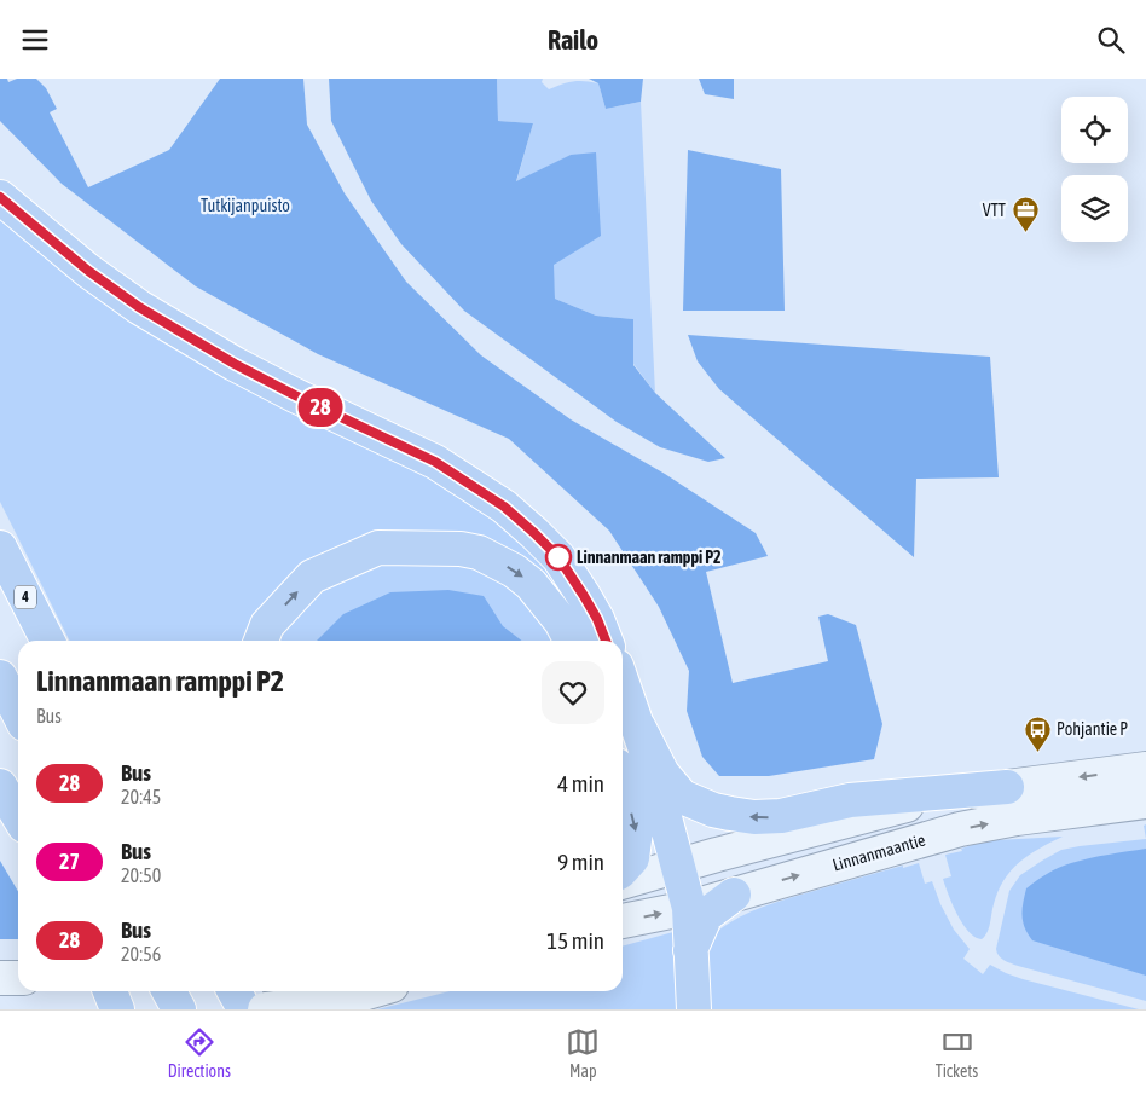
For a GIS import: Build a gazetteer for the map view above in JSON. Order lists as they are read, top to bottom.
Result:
{
  "streets": {
    "highway": ["4"],
    "main road": ["Linnanmaantie"]
  },
  "parks": ["Tutkijanpuisto"],
  "places": {
    "office": ["VTT"],
    "other": ["Linnanmaan ramppi P2"],
    "bus stop": ["Pohjantie P"]
  },
  "lines": ["bus line 28"],
  "page": {
    "header": "Railo",
    "on_map": "28",
    "heading": ["Linnanmaan ramppi P2", "Bus"],
    "list": [
      {
        "mark": "28",
        "name": "Bus",
        "note": "20:45",
        "value": "4 min"
      },
      {
        "mark": "27",
        "name": "Bus",
        "note": "20:50",
        "value": "9 min"
      },
      {
        "mark": "28",
        "name": "Bus",
        "note": "20:56",
        "value": "15 min"
      }
    ],
    "tabs": ["Directions", "Map", "Tickets"]
  }
}
